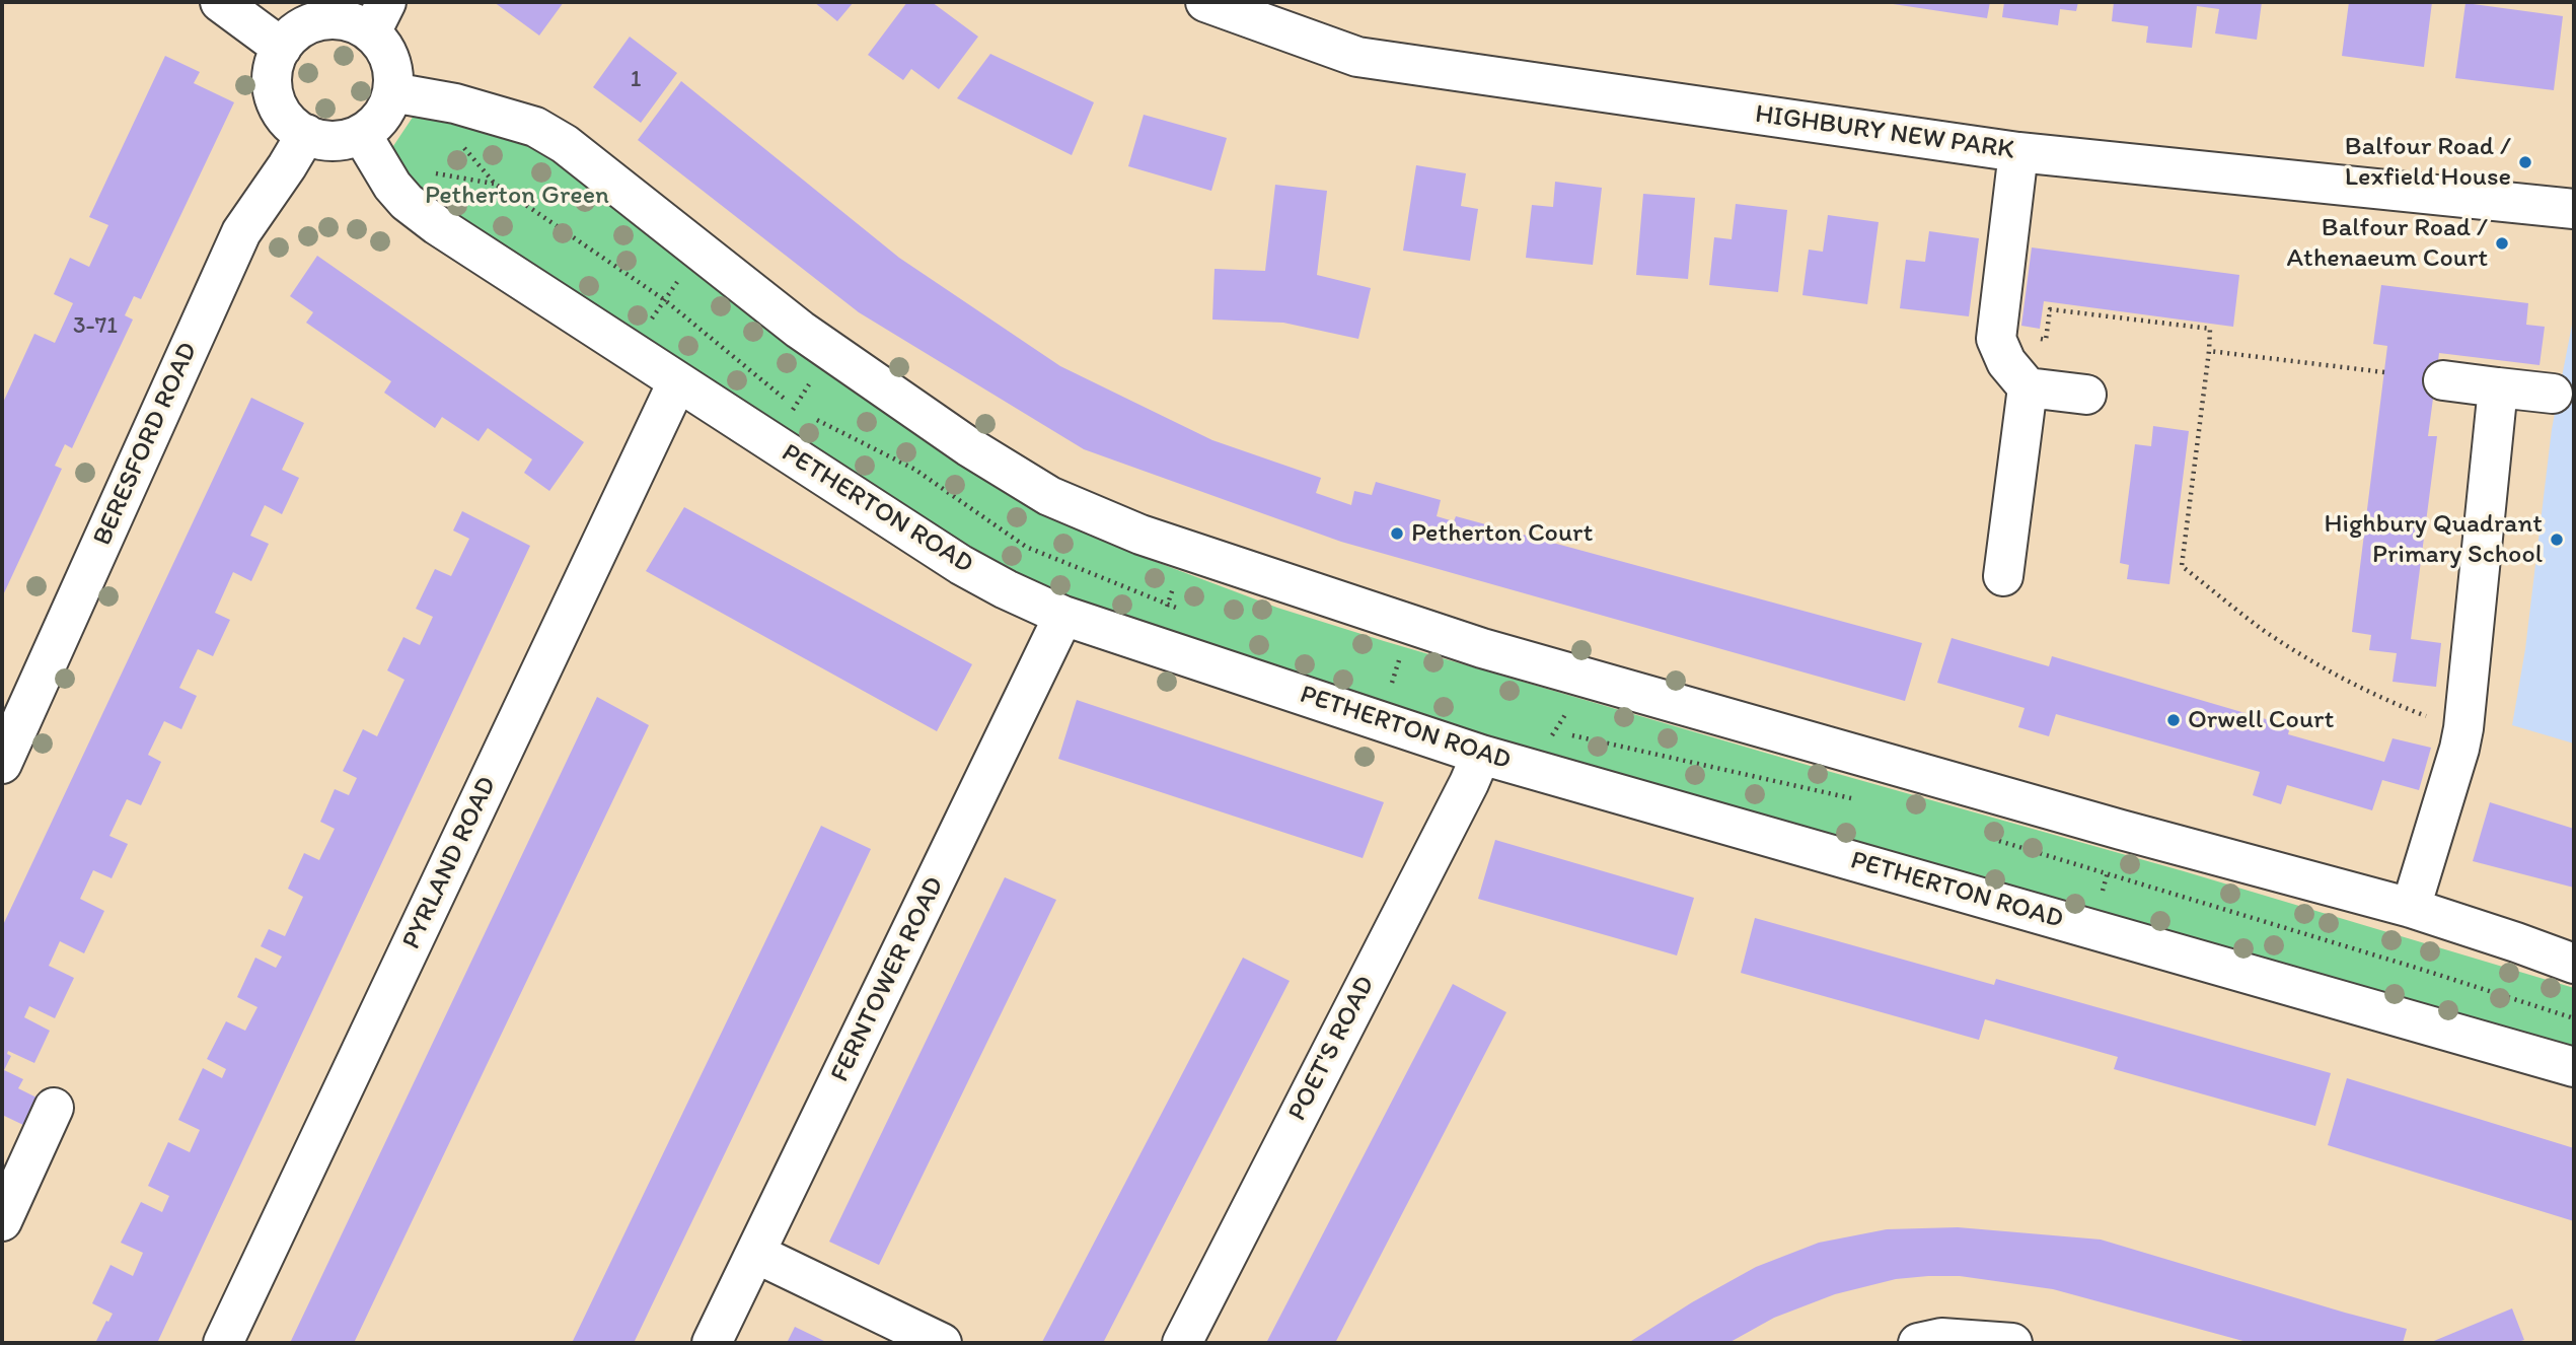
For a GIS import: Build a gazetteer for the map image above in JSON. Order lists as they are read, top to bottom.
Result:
{
  "streets": {
    "street": [
      "HIGHBURY NEW PARK",
      "BERESFORD ROAD",
      "PETHERTON ROAD",
      "PYRLAND ROAD",
      "FERNTOWER ROAD",
      "POET'S ROAD"
    ]
  },
  "crossings": [
    ["BERESFORD ROAD", "PETHERTON ROAD"],
    ["PETHERTON ROAD", "PYRLAND ROAD"],
    ["PETHERTON ROAD", "FERNTOWER ROAD"],
    ["PETHERTON ROAD", "POET'S ROAD"]
  ],
  "parks": ["Petherton Green"],
  "places": [
    "Balfour Road / Lexfield House",
    "Balfour Road / Athenaeum Court",
    "Petherton Court",
    "Highbury Quadrant Primary School",
    "Orwell Court"
  ],
  "house_numbers": ["1", "3-71"]
}
